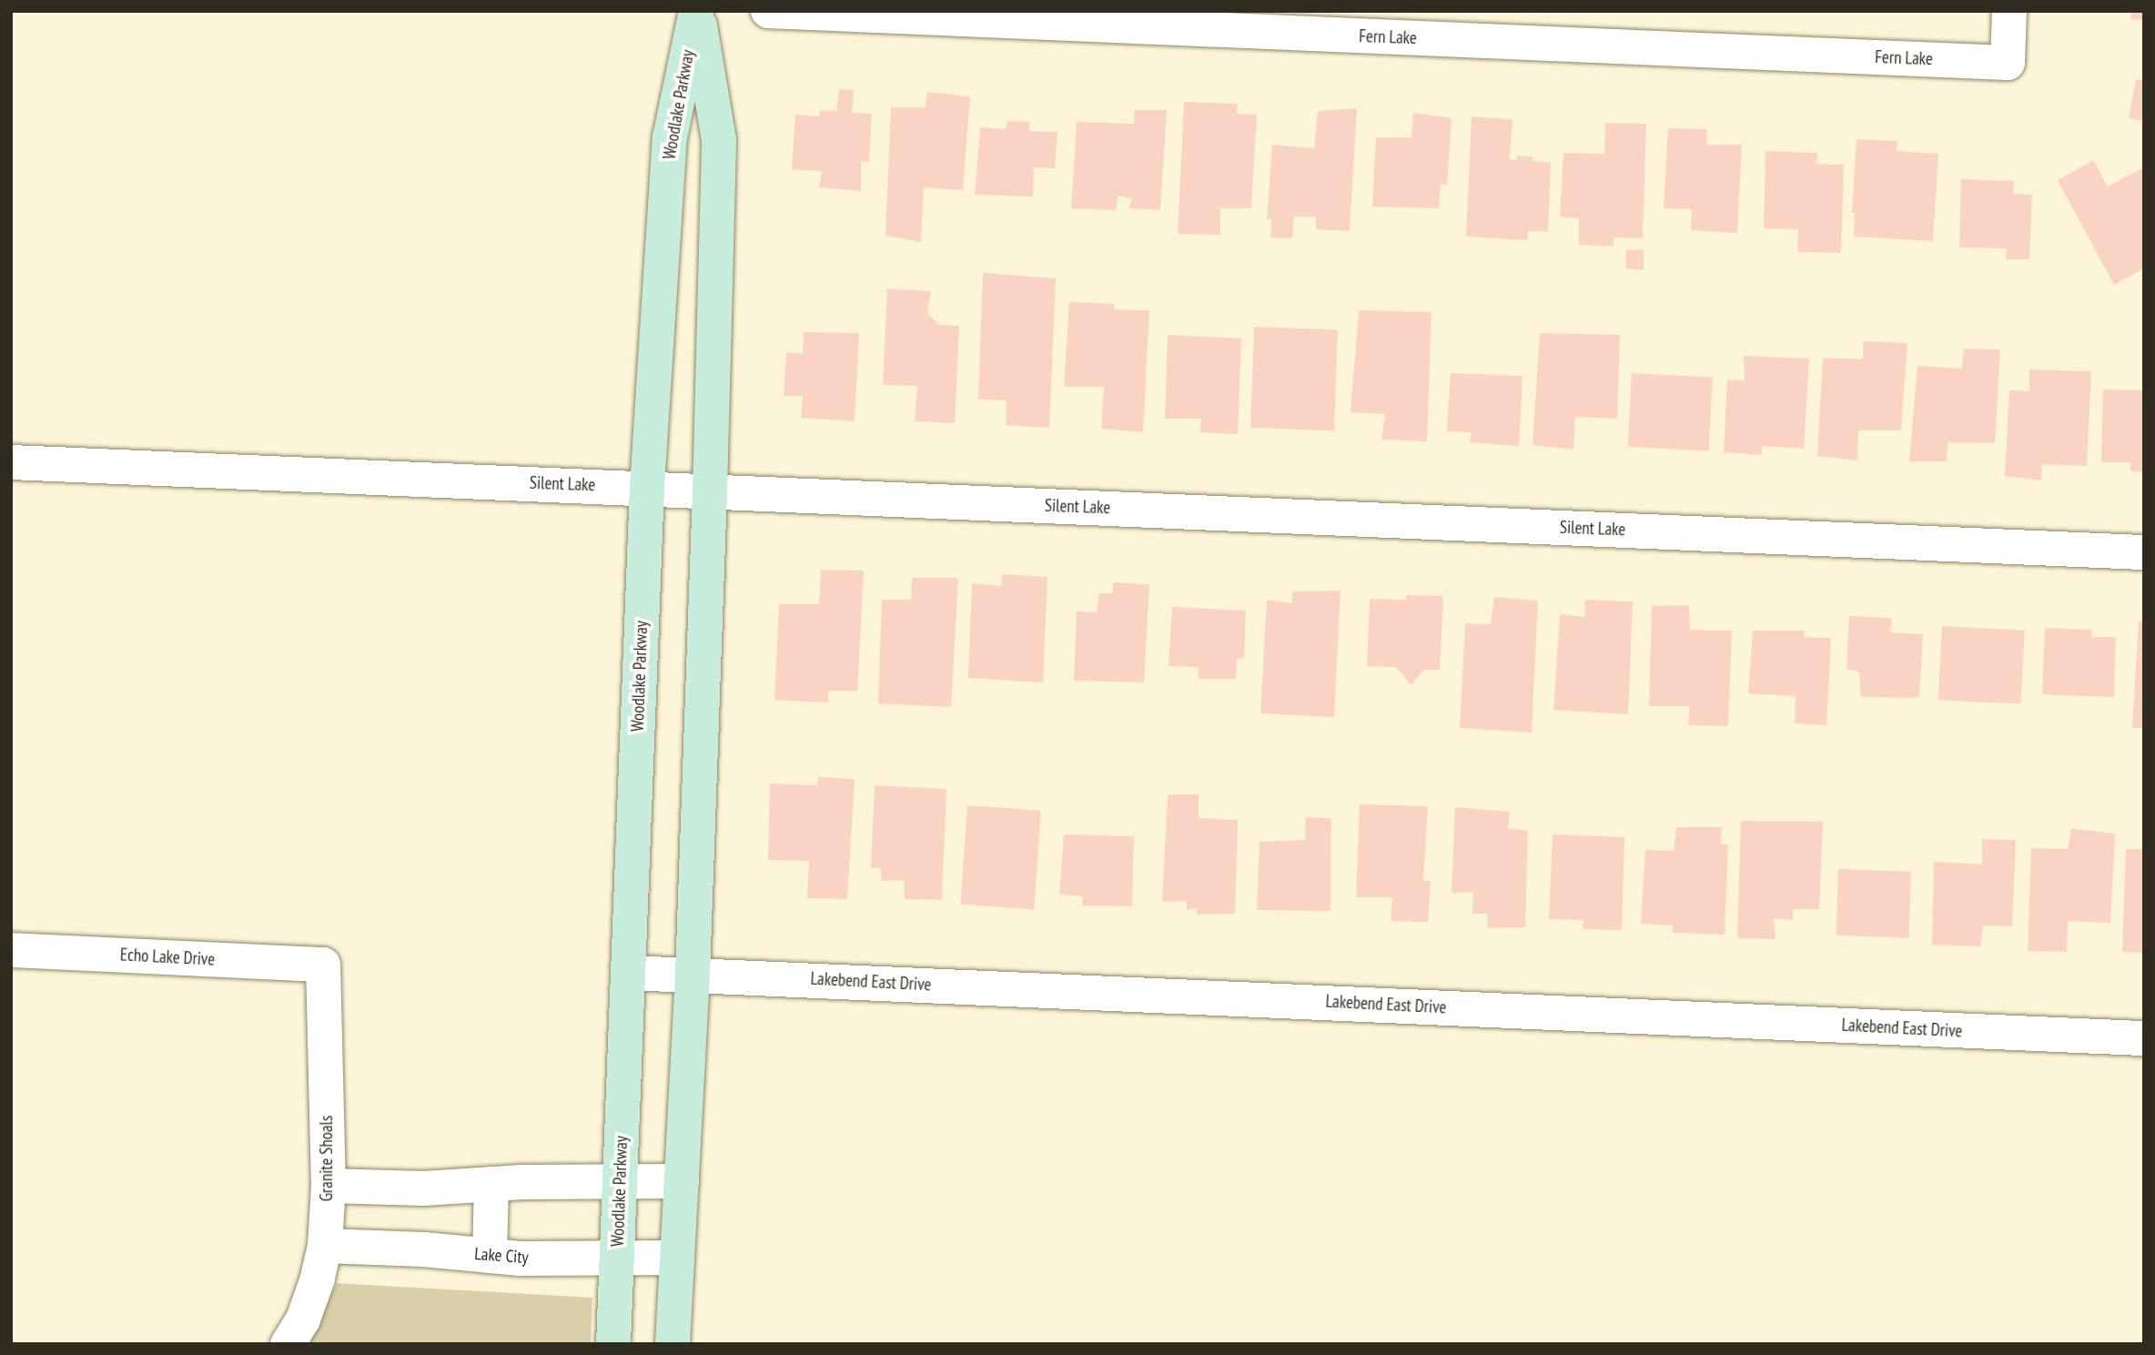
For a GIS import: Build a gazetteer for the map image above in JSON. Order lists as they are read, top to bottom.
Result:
{
  "streets": {
    "street": [
      "Fern Lake",
      "Woodlake Parkway",
      "Silent Lake",
      "Echo Lake Drive",
      "Lakebend East Drive",
      "Granite Shoals",
      "Lake City"
    ]
  },
  "crossings": [
    ["Woodlake Parkway", "Silent Lake"],
    ["Woodlake Parkway", "Lakebend East Drive"],
    ["Woodlake Parkway", "Lake City"],
    ["Echo Lake Drive", "Granite Shoals"],
    ["Granite Shoals", "Lake City"]
  ]
}
